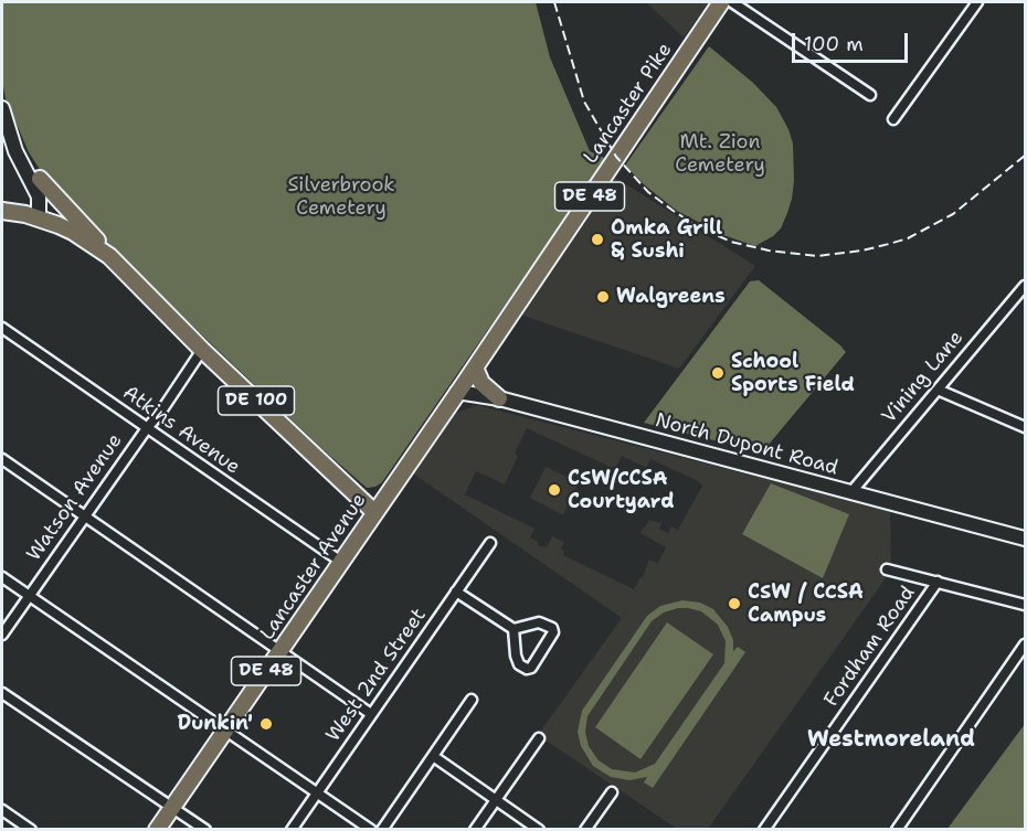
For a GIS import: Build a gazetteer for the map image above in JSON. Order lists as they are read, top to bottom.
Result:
{
  "streets": {
    "main road": [
      "Lancaster Pike",
      "DE 48",
      "DE 100",
      "North Dupont Road",
      "Lancaster Avenue"
    ],
    "street": [
      "Vining Lane",
      "Atkins Avenue",
      "Watson Avenue",
      "Fordham Road",
      "West 2nd Street"
    ]
  },
  "crossings": [
    ["Lancaster Pike", "North Dupont Road"],
    ["Lancaster Pike", "Lancaster Avenue"],
    ["Vining Lane", "North Dupont Road"],
    ["DE 100", "Watson Avenue"],
    ["DE 100", "Lancaster Avenue"],
    ["Atkins Avenue", "Watson Avenue"],
    ["Atkins Avenue", "Lancaster Avenue"],
    ["North Dupont Road", "Lancaster Avenue"]
  ],
  "districts": ["Westmoreland"],
  "parks": ["Mt. Zion Cemetery", "Silverbrook Cemetery"],
  "places": [
    "Omka Grill & Sushi",
    "Walgreens",
    "School Sports Field",
    "CSW/CCSA Courtyard",
    "CSW / CCSA Campus",
    "Dunkin'"
  ],
  "scale_bar": "100 m"
}
